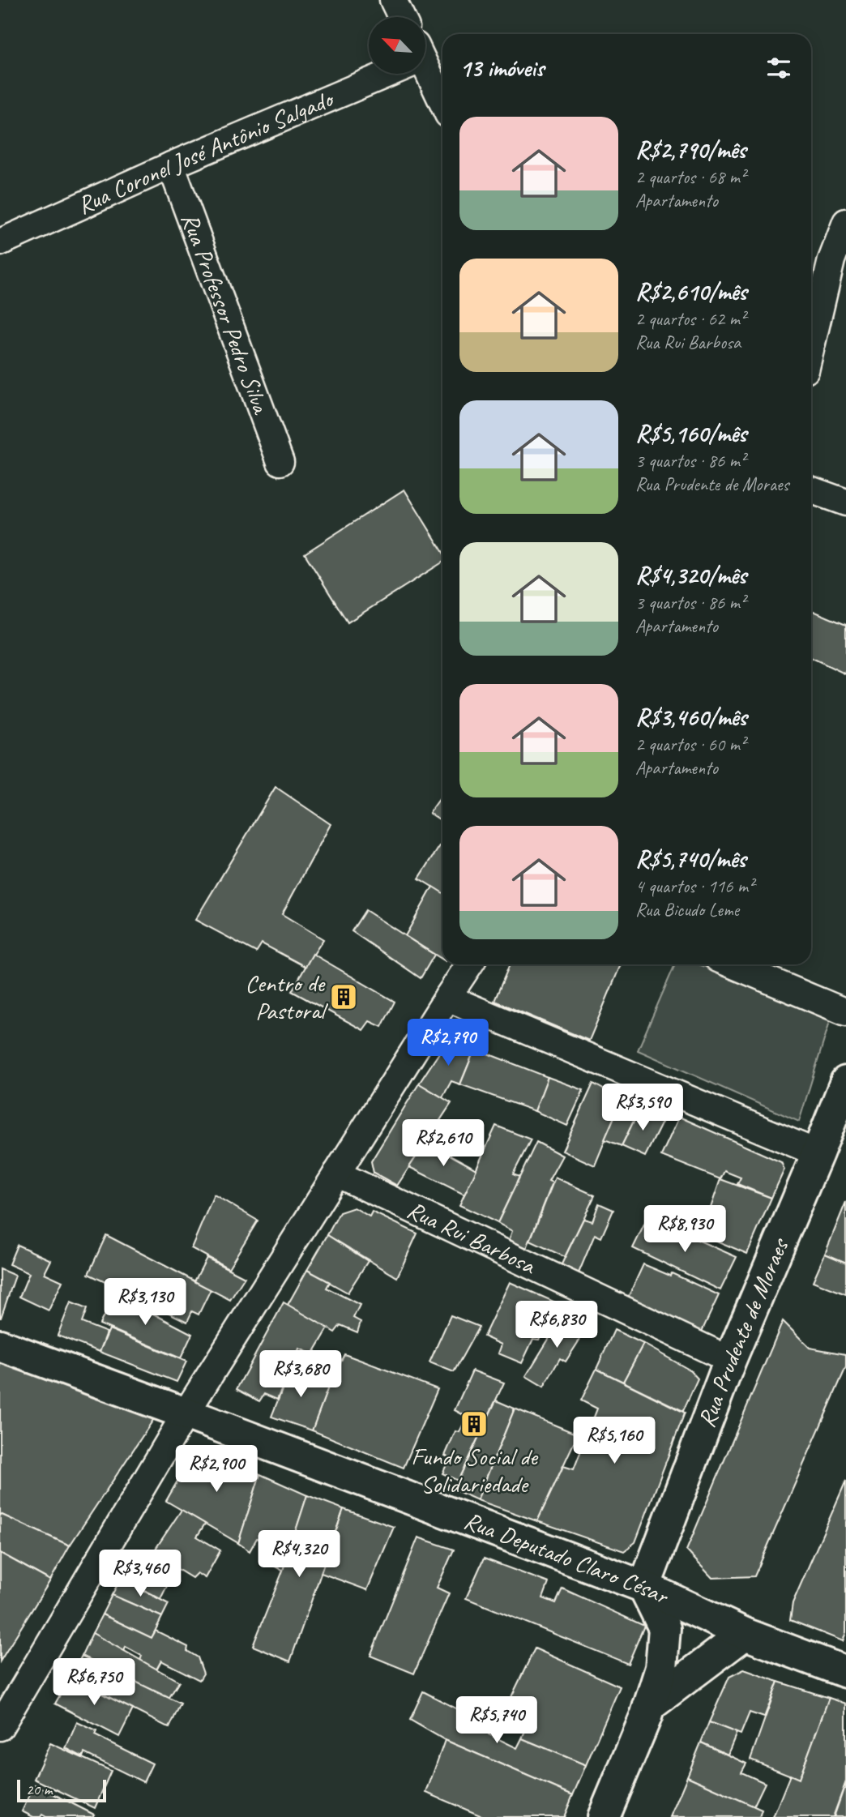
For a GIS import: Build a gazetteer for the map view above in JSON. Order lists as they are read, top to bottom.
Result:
{
  "streets": {
    "main road": ["Rua Prudente de Moraes", "Rua Deputado Claro César"],
    "street": ["Rua Coronel José Antônio Salgado", "Rua Professor Pedro Silva", "Rua Rui Barbosa"]
  },
  "crossings": [
    ["Rua Coronel José Antônio Salgado", "Rua Professor Pedro Silva"],
    ["Rua Rui Barbosa", "Rua Prudente de Moraes"],
    ["Rua Prudente de Moraes", "Rua Deputado Claro César"]
  ],
  "places": {
    "building": ["Centro de Pastoral", "Fundo Social de Solidariedade"]
  },
  "scale_bar": "20 m",
  "north": "top left",
  "page": {
    "heading": "13 imóveis",
    "list": [
      {
        "name": "R$2,790/mês",
        "note": "2 quartos · 68 m² · Apartamento"
      },
      {
        "name": "R$2,610/mês",
        "note": "2 quartos · 62 m² · Rua Rui Barbosa"
      },
      {
        "name": "R$5,160/mês",
        "note": "3 quartos · 86 m² · Rua Prudente de Moraes"
      },
      {
        "name": "R$4,320/mês",
        "note": "3 quartos · 86 m² · Apartamento"
      },
      {
        "name": "R$3,460/mês",
        "note": "2 quartos · 60 m² · Apartamento"
      },
      {
        "name": "R$5,740/mês",
        "note": "4 quartos · 116 m² · Rua Bicudo Leme"
      }
    ],
    "price": [
      "R$2,790",
      "R$3,590",
      "R$2,610",
      "R$8,930",
      "R$3,130",
      "R$6,830",
      "R$3,680",
      "R$5,160",
      "R$2,900",
      "R$4,320",
      "R$3,460",
      "R$6,750",
      "R$5,740"
    ],
    "scale": "20 m"
  }
}
